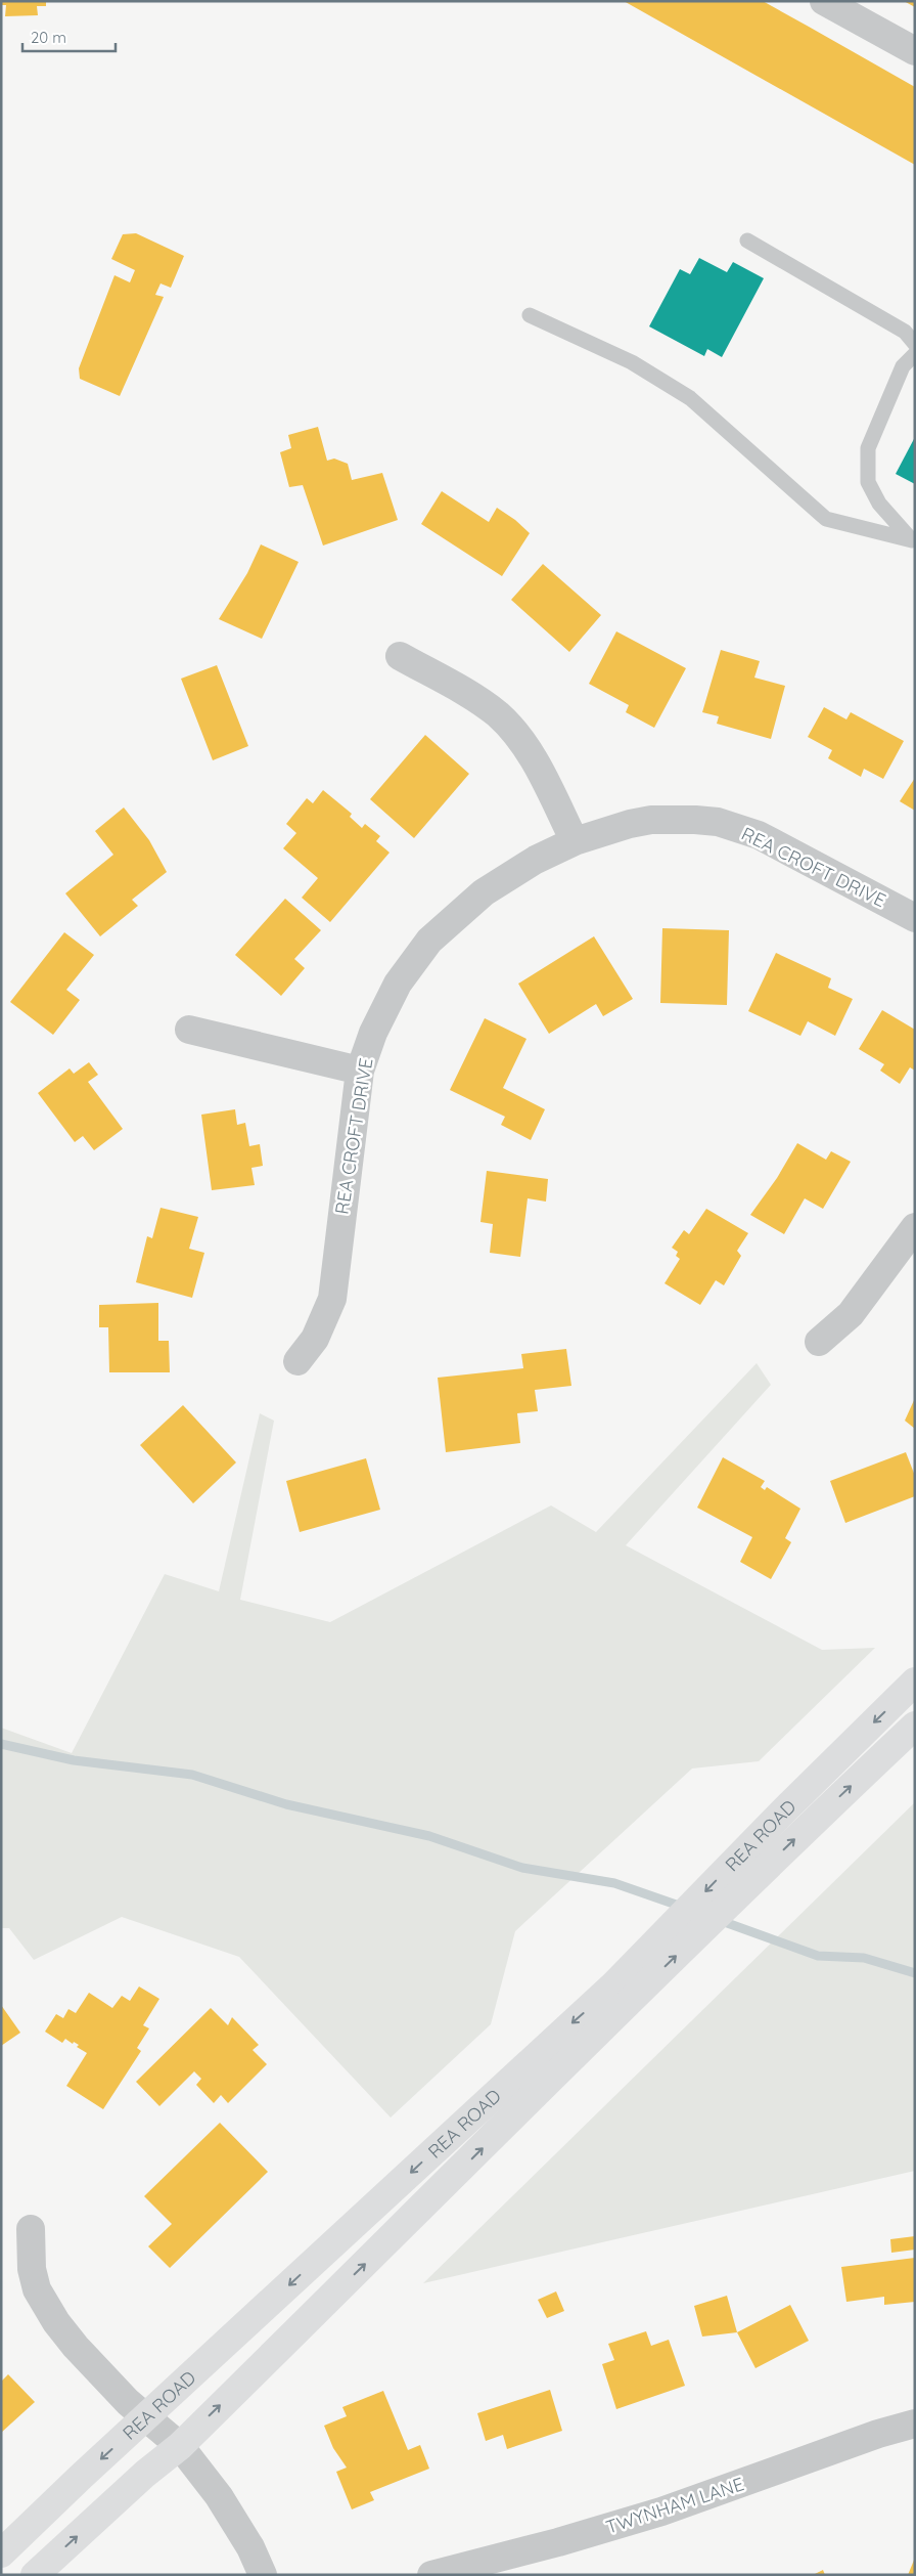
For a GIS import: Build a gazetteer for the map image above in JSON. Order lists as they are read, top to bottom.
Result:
{
  "streets": {
    "main road": ["REA ROAD"],
    "street": ["REA CROFT DRIVE", "TWYNHAM LANE"]
  },
  "scale_bar": "20 m"
}
